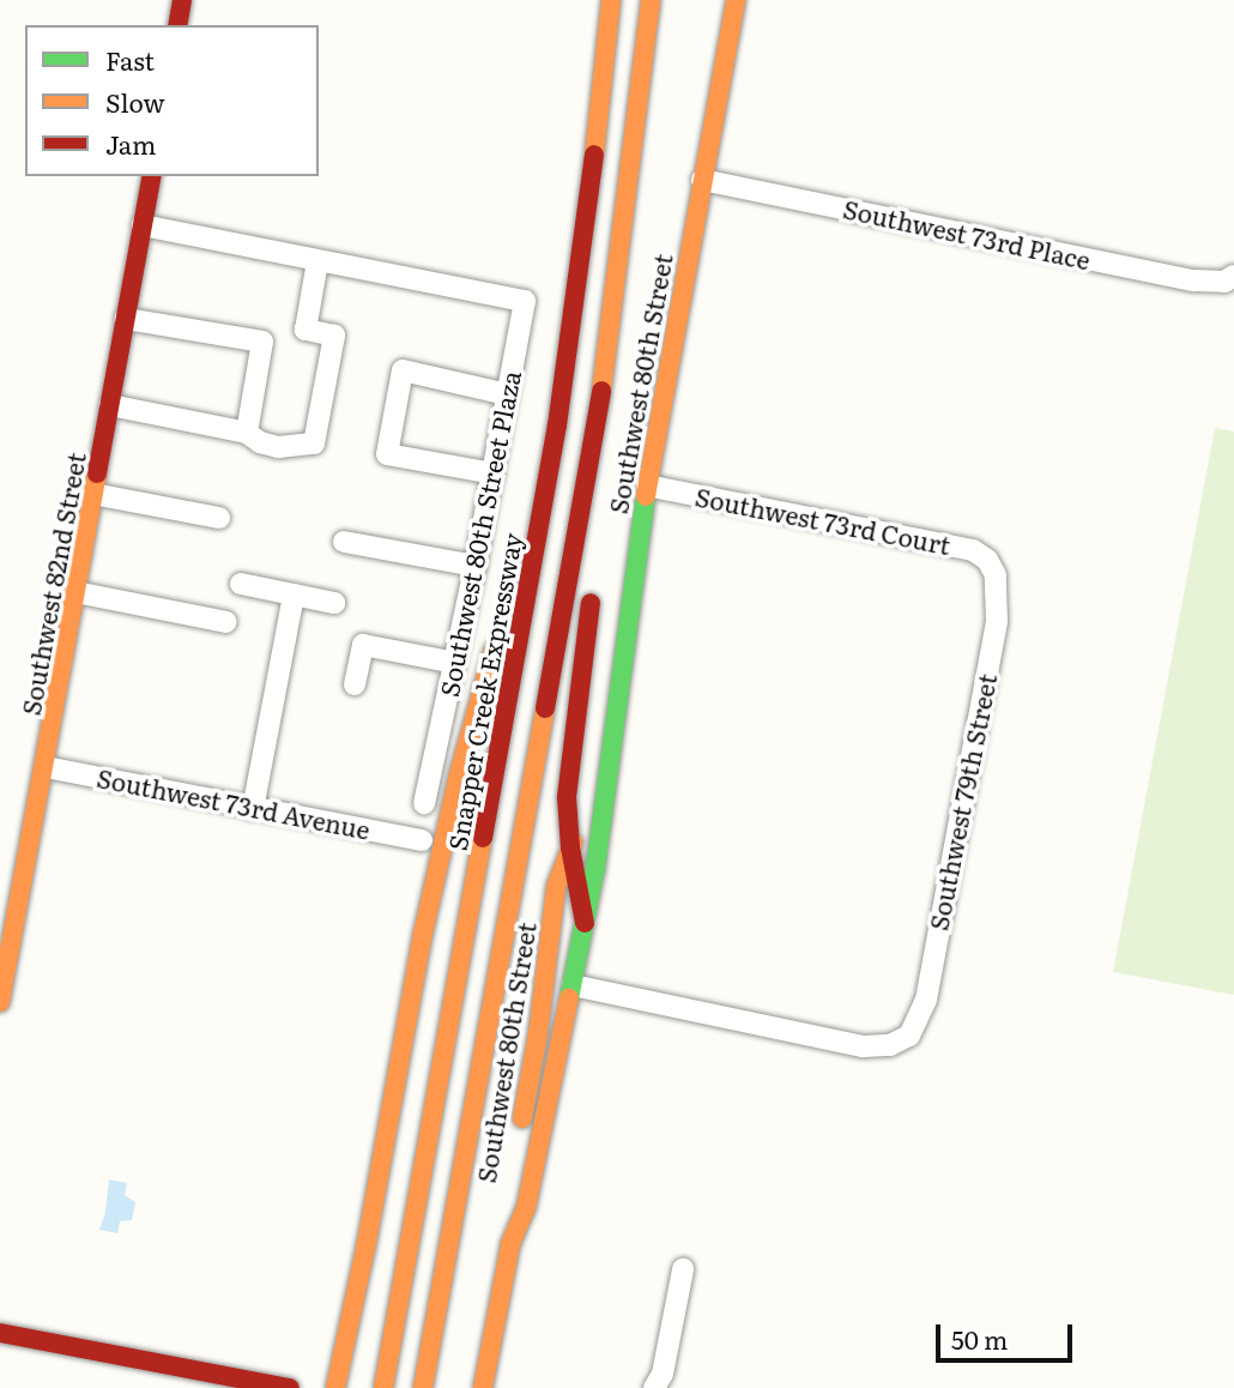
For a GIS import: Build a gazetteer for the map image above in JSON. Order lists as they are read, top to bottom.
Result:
{
  "streets": {
    "main road": ["Southwest 80th Street", "Southwest 82nd Street", "Snapper Creek Expressway"],
    "street": [
      "Southwest 73rd Place",
      "Southwest 73rd Court",
      "Southwest 80th Street Plaza",
      "Southwest 79th Street",
      "Southwest 73rd Avenue"
    ]
  },
  "crossings": [
    ["Southwest 73rd Place", "Southwest 80th Street"],
    ["Southwest 80th Street", "Southwest 73rd Court"],
    ["Southwest 80th Street", "Southwest 79th Street"],
    ["Southwest 73rd Court", "Southwest 79th Street"],
    ["Southwest 80th Street Plaza", "Southwest 82nd Street"],
    ["Southwest 82nd Street", "Southwest 73rd Avenue"]
  ],
  "legend": ["Fast", "Slow", "Jam"],
  "scale_bar": "50 m"
}
